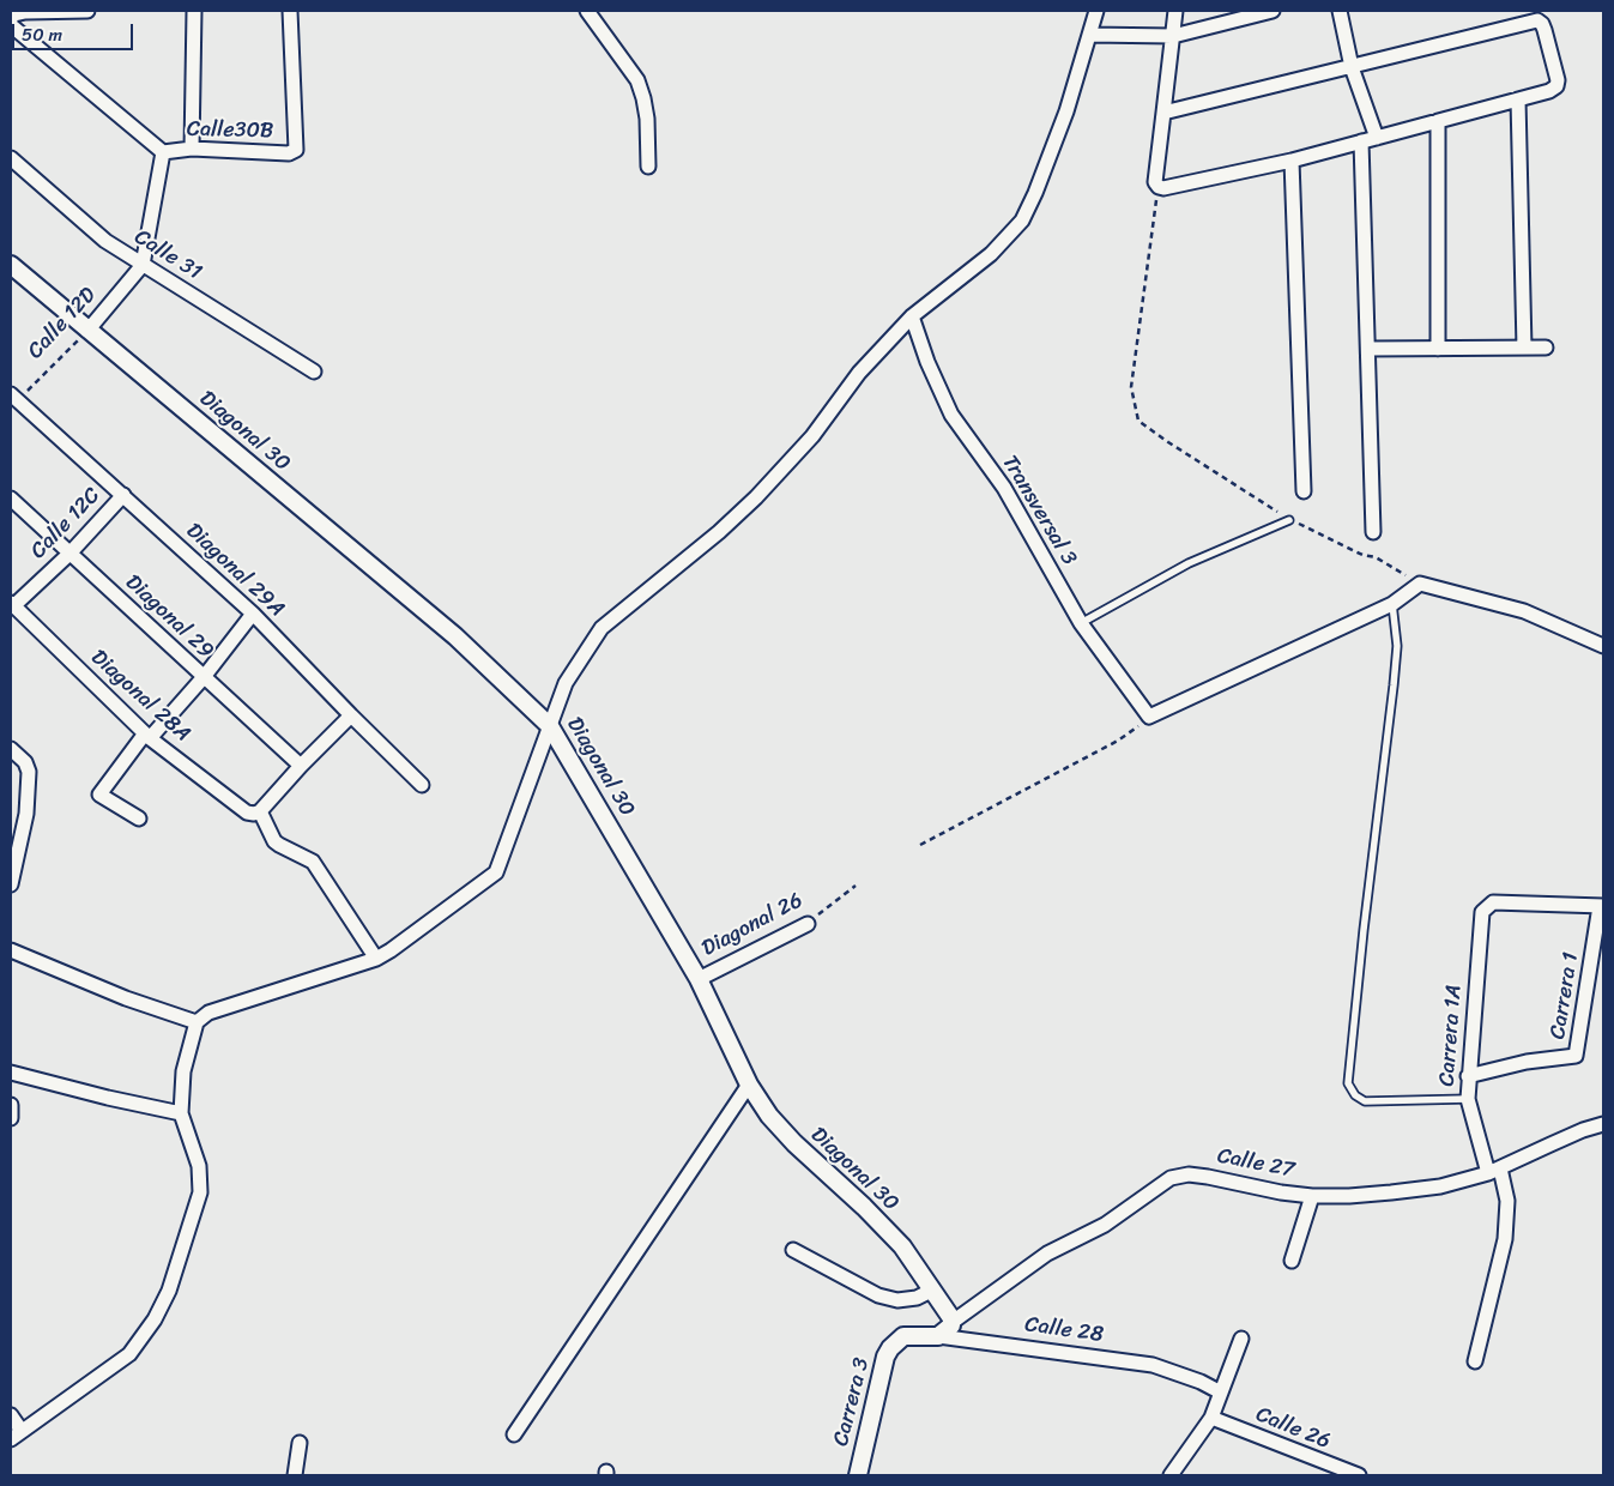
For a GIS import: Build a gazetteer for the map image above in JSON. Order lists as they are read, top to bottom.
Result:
{
  "streets": {
    "street": [
      "Calle30B",
      "Calle 31",
      "Calle 12D",
      "Diagonal 30",
      "Transversal 3",
      "Calle 12C",
      "Diagonal 29A",
      "Diagonal 29",
      "Diagonal 28A",
      "Diagonal 26",
      "Carrera 1",
      "Carrera 1A",
      "Calle 27",
      "Calle 28",
      "Carrera 3",
      "Calle 26"
    ]
  },
  "crossings": [
    ["Calle 31", "Calle 12D"],
    ["Calle 12D", "Diagonal 30"],
    ["Calle 12D", "Diagonal 29A"],
    ["Diagonal 30", "Diagonal 26"],
    ["Diagonal 30", "Calle 27"],
    ["Calle 12C", "Diagonal 29A"],
    ["Calle 12C", "Diagonal 29"],
    ["Calle 12C", "Diagonal 28A"],
    ["Carrera 1", "Carrera 1A"],
    ["Carrera 1A", "Calle 27"],
    ["Calle 27", "Calle 28"],
    ["Calle 28", "Carrera 3"]
  ],
  "scale_bar": "50 m"
}
